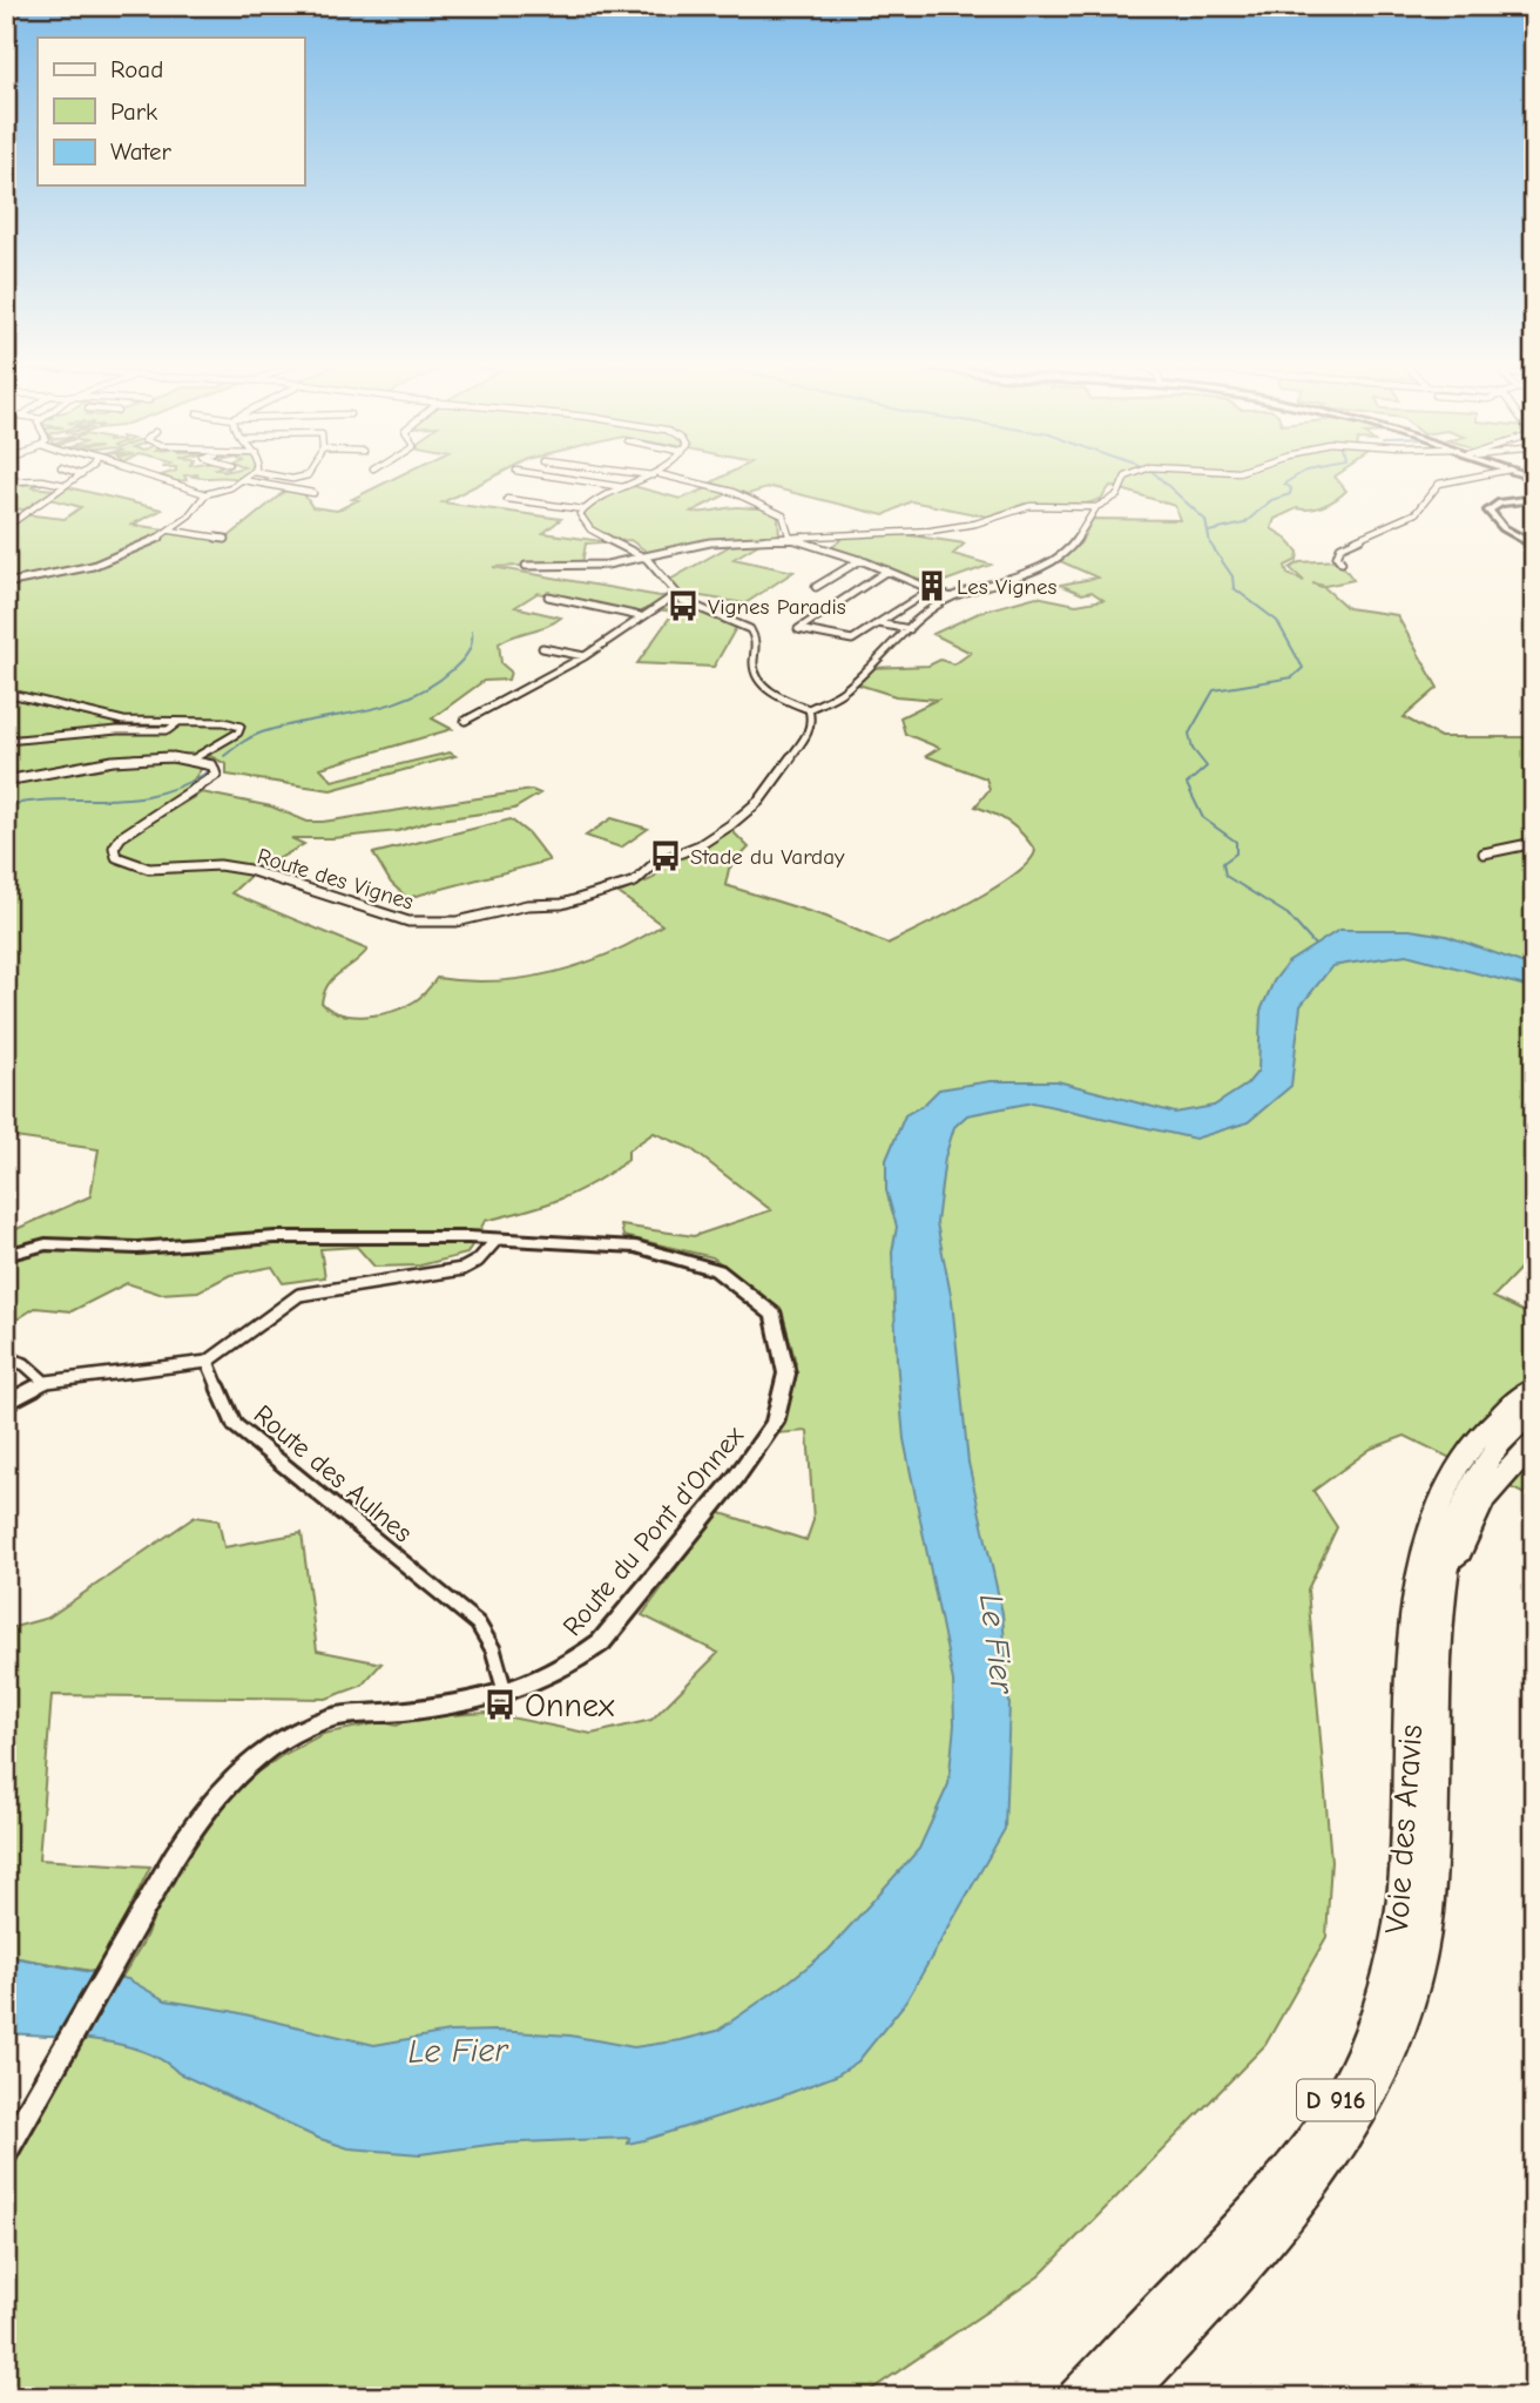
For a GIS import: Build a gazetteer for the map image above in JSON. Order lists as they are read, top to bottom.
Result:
{
  "streets": {
    "highway": ["Voie des Aravis", "D 916"],
    "main road": ["Route du Pont d'Onnex"],
    "street": ["Route des Vignes", "Route des Aulnes"]
  },
  "crossings": [
    ["Route des Aulnes", "Route du Pont d'Onnex"]
  ],
  "water": ["Le Fier"],
  "places": {
    "building": ["Les Vignes"],
    "bus stop": ["Vignes Paradis", "Stade du Varday", "Onnex"]
  },
  "legend": ["Road", "Park", "Water"]
}
